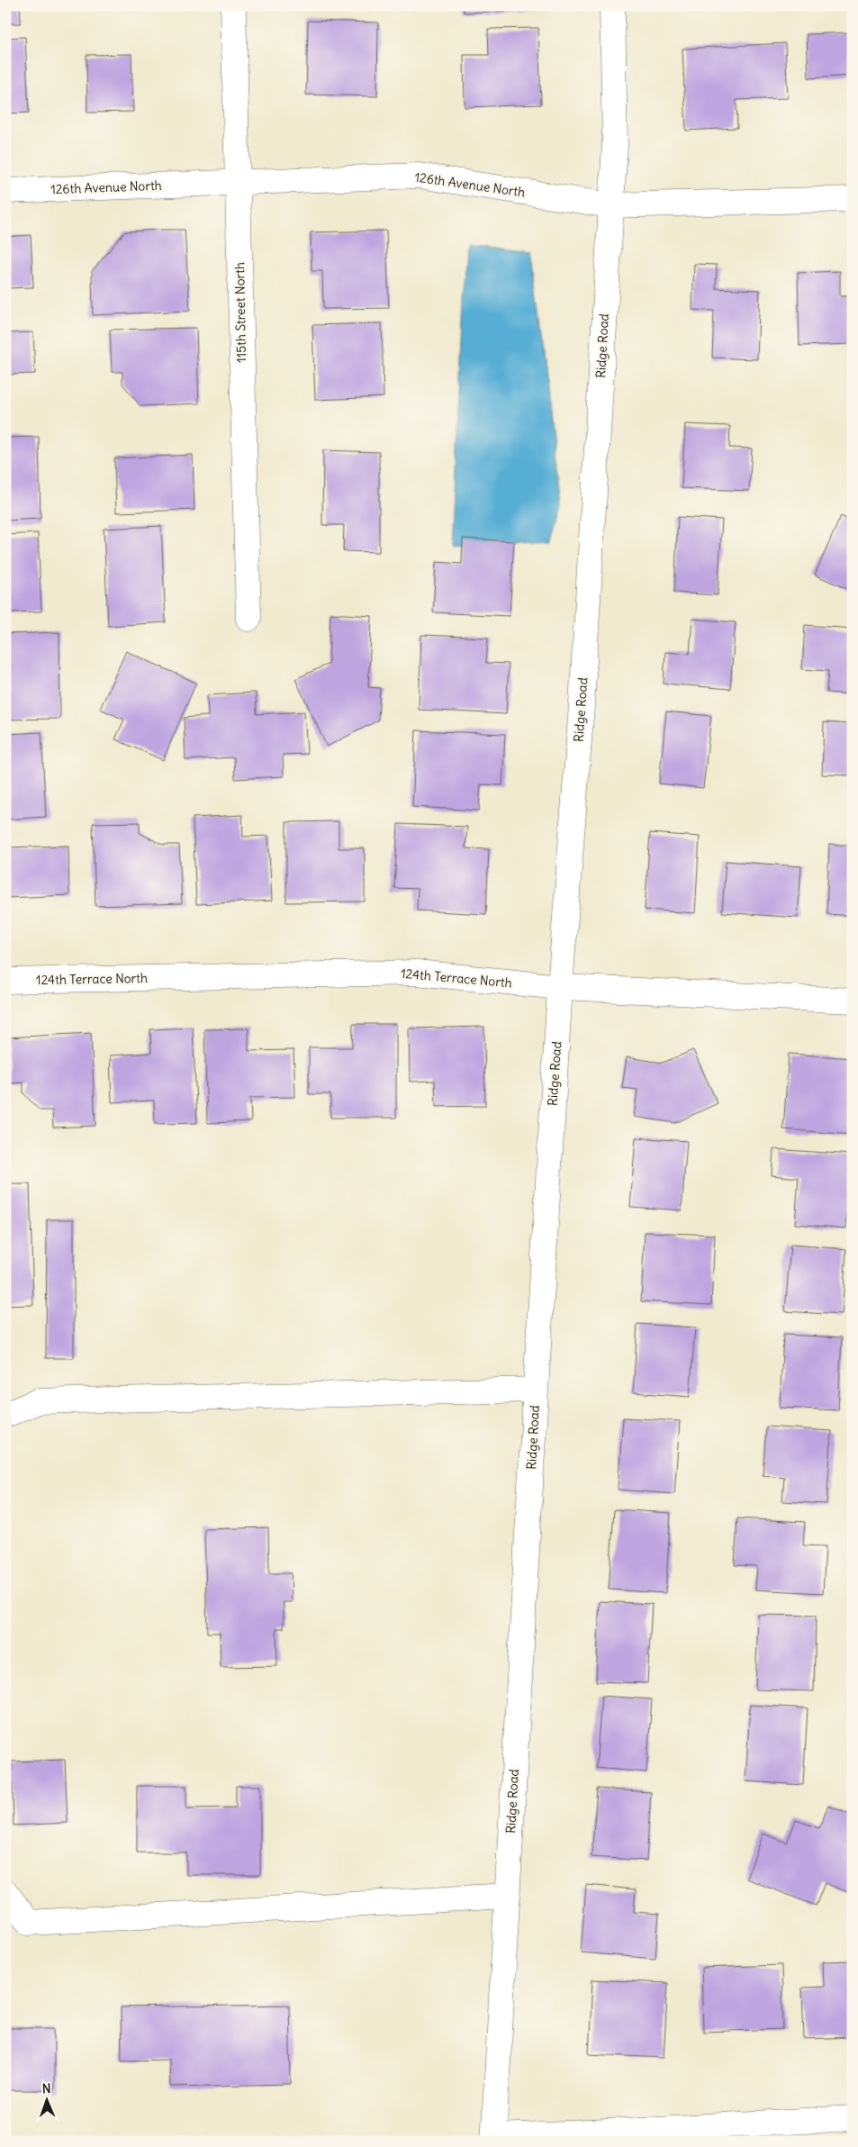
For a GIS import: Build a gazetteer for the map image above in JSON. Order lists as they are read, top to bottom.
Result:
{
  "streets": {
    "street": [
      "126th Avenue North",
      "115th Street North",
      "Ridge Road",
      "124th Terrace North"
    ]
  },
  "crossings": [
    ["126th Avenue North", "115th Street North"],
    ["126th Avenue North", "Ridge Road"],
    ["Ridge Road", "124th Terrace North"]
  ],
  "north": "top"
}
